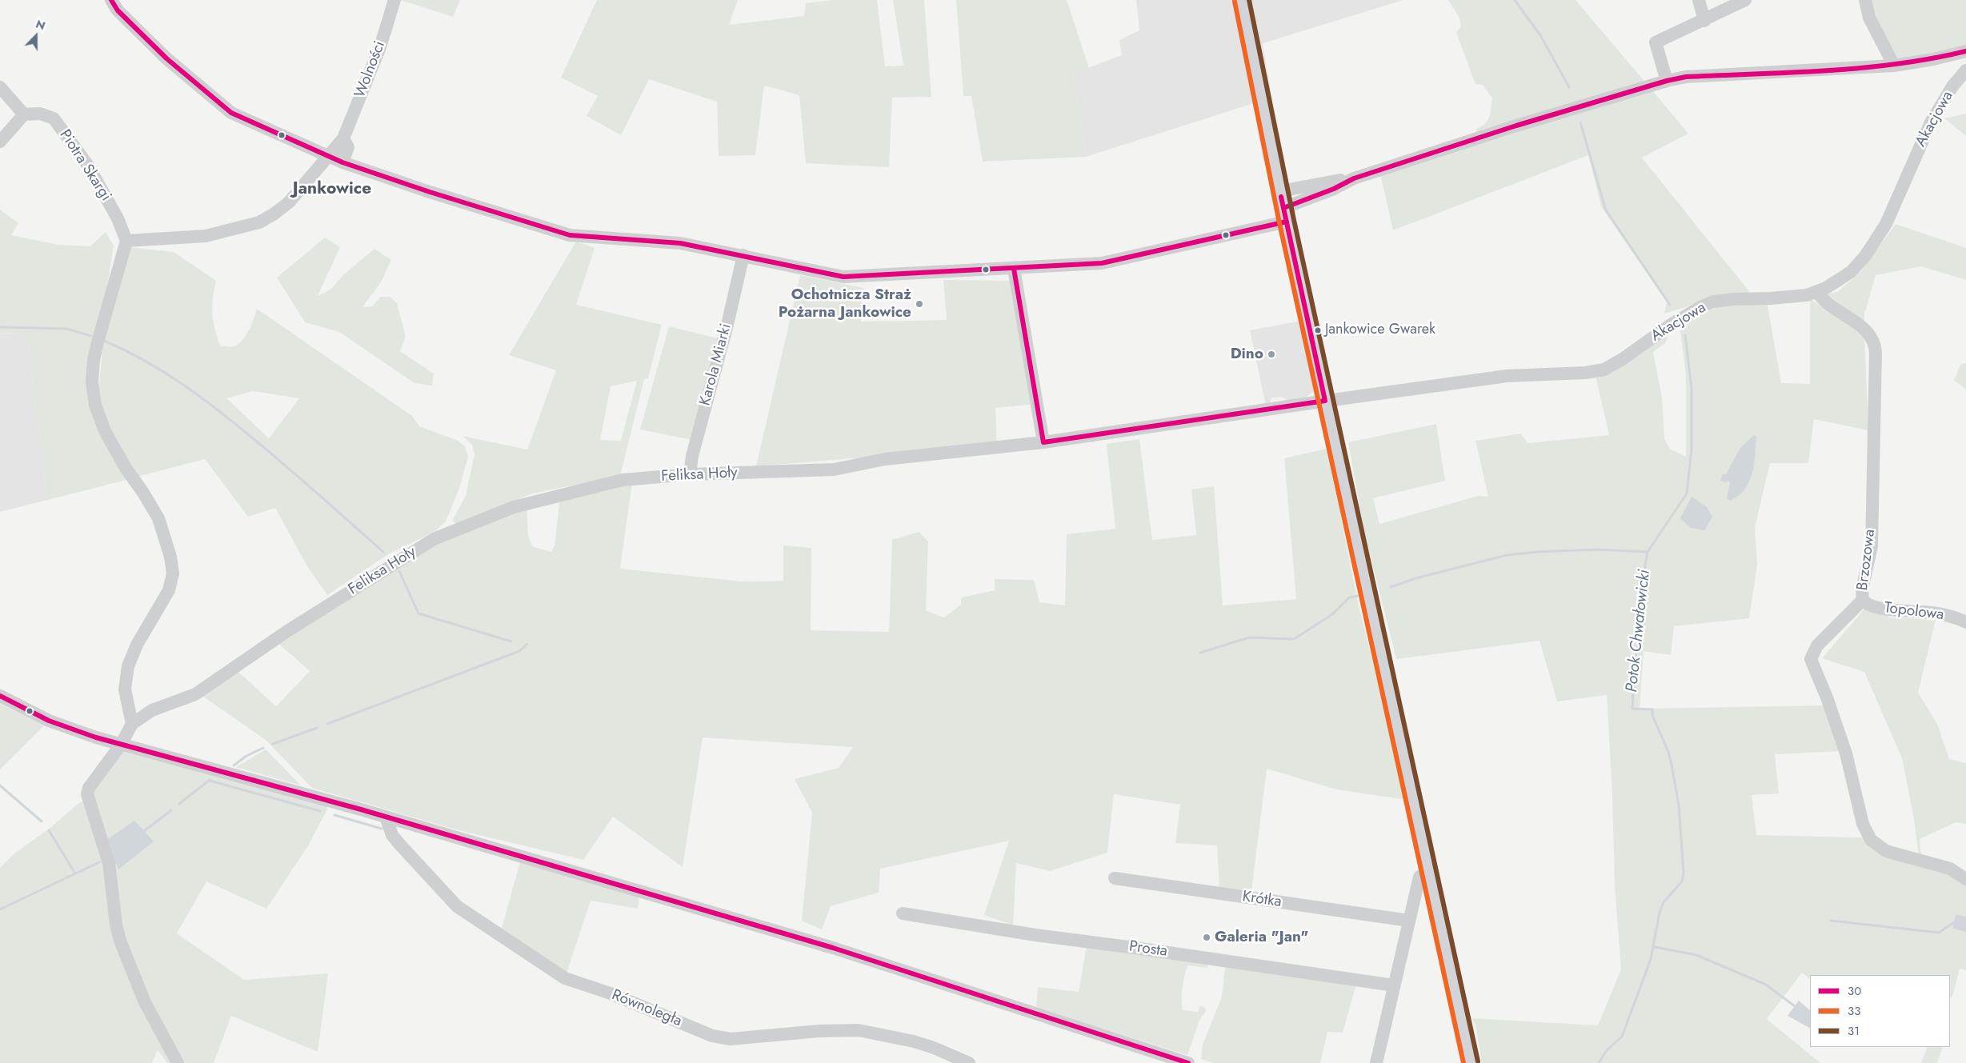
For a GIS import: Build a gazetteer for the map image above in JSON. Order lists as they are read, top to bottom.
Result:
{
  "streets": {
    "street": [
      "Wolności",
      "Akacjowa",
      "Piotra Skargi",
      "Karola Miarki",
      "Feliksa Hoły",
      "Brzozowa",
      "Topolowa",
      "Krótka",
      "Prosta",
      "Równoległa"
    ]
  },
  "crossings": [
    ["Wolności", "Piotra Skargi"],
    ["Akacjowa", "Feliksa Hoły"],
    ["Akacjowa", "Brzozowa"],
    ["Karola Miarki", "Feliksa Hoły"],
    ["Brzozowa", "Topolowa"]
  ],
  "districts": ["Jankowice"],
  "water": ["Potok Chwałowicki"],
  "places": [
    "Ochotnicza Straż Pożarna Jankowice",
    "Jankowice Gwarek",
    "Dino",
    "Galeria \"Jan\""
  ],
  "lines": ["transit line 30", "transit line 31", "transit line 33"],
  "legend": ["30", "33", "31"],
  "north": "top"
}
